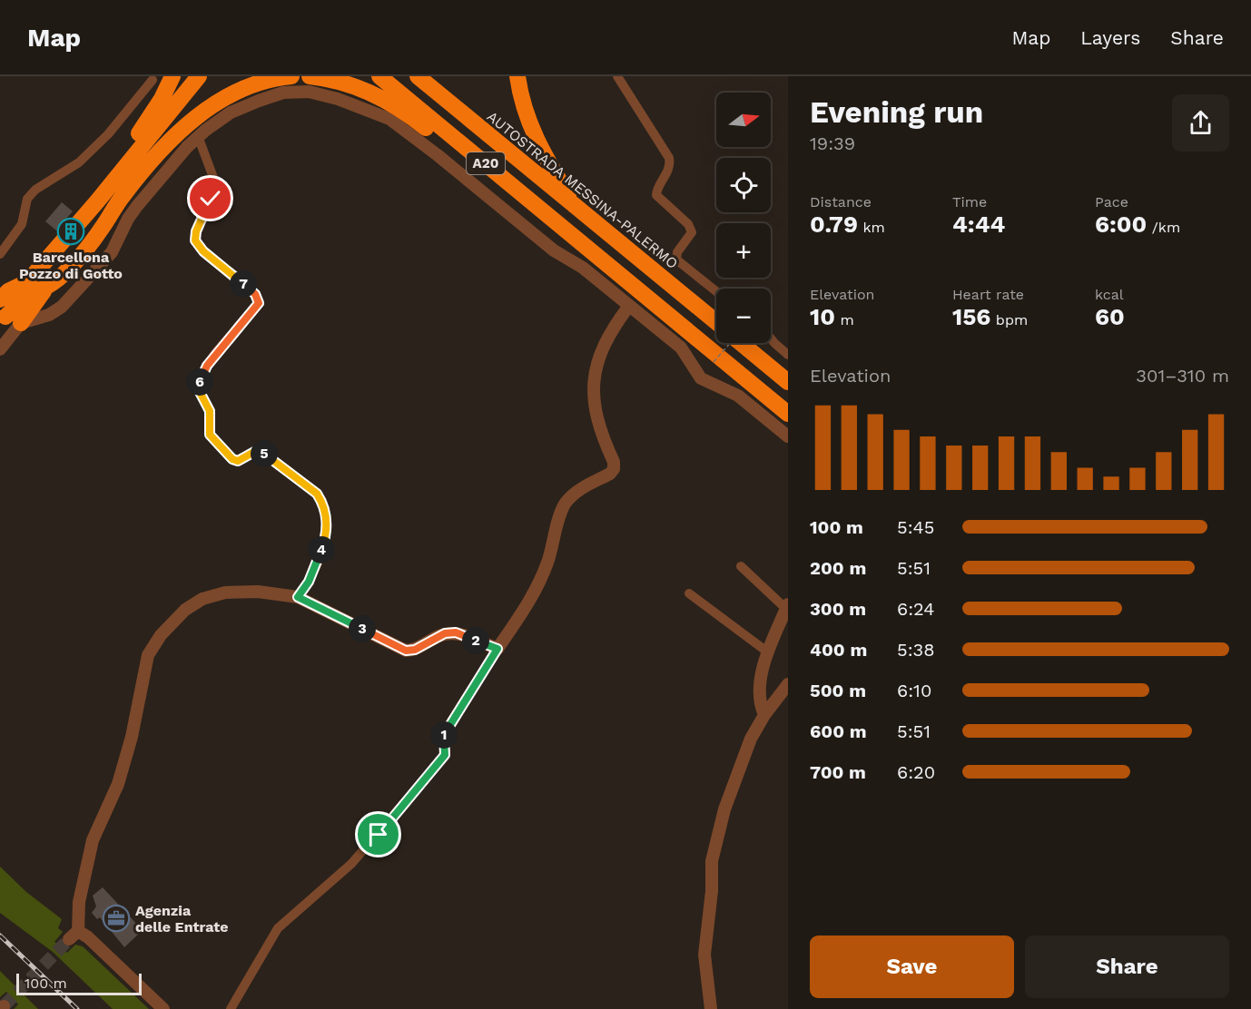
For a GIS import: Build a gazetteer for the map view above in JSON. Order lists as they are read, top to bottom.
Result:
{
  "streets": {
    "highway": ["A20", "AUTOSTRADA MESSINA-PALERMO"]
  },
  "places": {
    "building": ["Barcellona Pozzo di Gotto"],
    "office": ["Agenzia delle Entrate"]
  },
  "scale_bar": "100 m",
  "north": "right",
  "page": {
    "header": "Map",
    "nav": ["Map", "Layers", "Share"],
    "heading": ["Evening run", "19:39"],
    "map_buttons": ["+", "−"],
    "stats": [
      ["Distance", "0.79 km"],
      ["Time", "4:44"],
      ["Pace", "6:00 /km"],
      ["Elevation", "10 m"],
      ["Heart rate", "156 bpm"],
      ["kcal", "60"]
    ],
    "pins": [
      "7",
      "6",
      "5",
      "4",
      "3",
      "2",
      "1"
    ],
    "chart": ["Elevation", "301–310 m"],
    "list": [
      {
        "name": "100 m",
        "note": "5:45"
      },
      {
        "name": "200 m",
        "note": "5:51"
      },
      {
        "name": "300 m",
        "note": "6:24"
      },
      {
        "name": "400 m",
        "note": "5:38"
      },
      {
        "name": "500 m",
        "note": "6:10"
      },
      {
        "name": "600 m",
        "note": "5:51"
      },
      {
        "name": "700 m",
        "note": "6:20"
      }
    ],
    "buttons": ["Save", "Share"],
    "scale": "100 m"
  }
}
